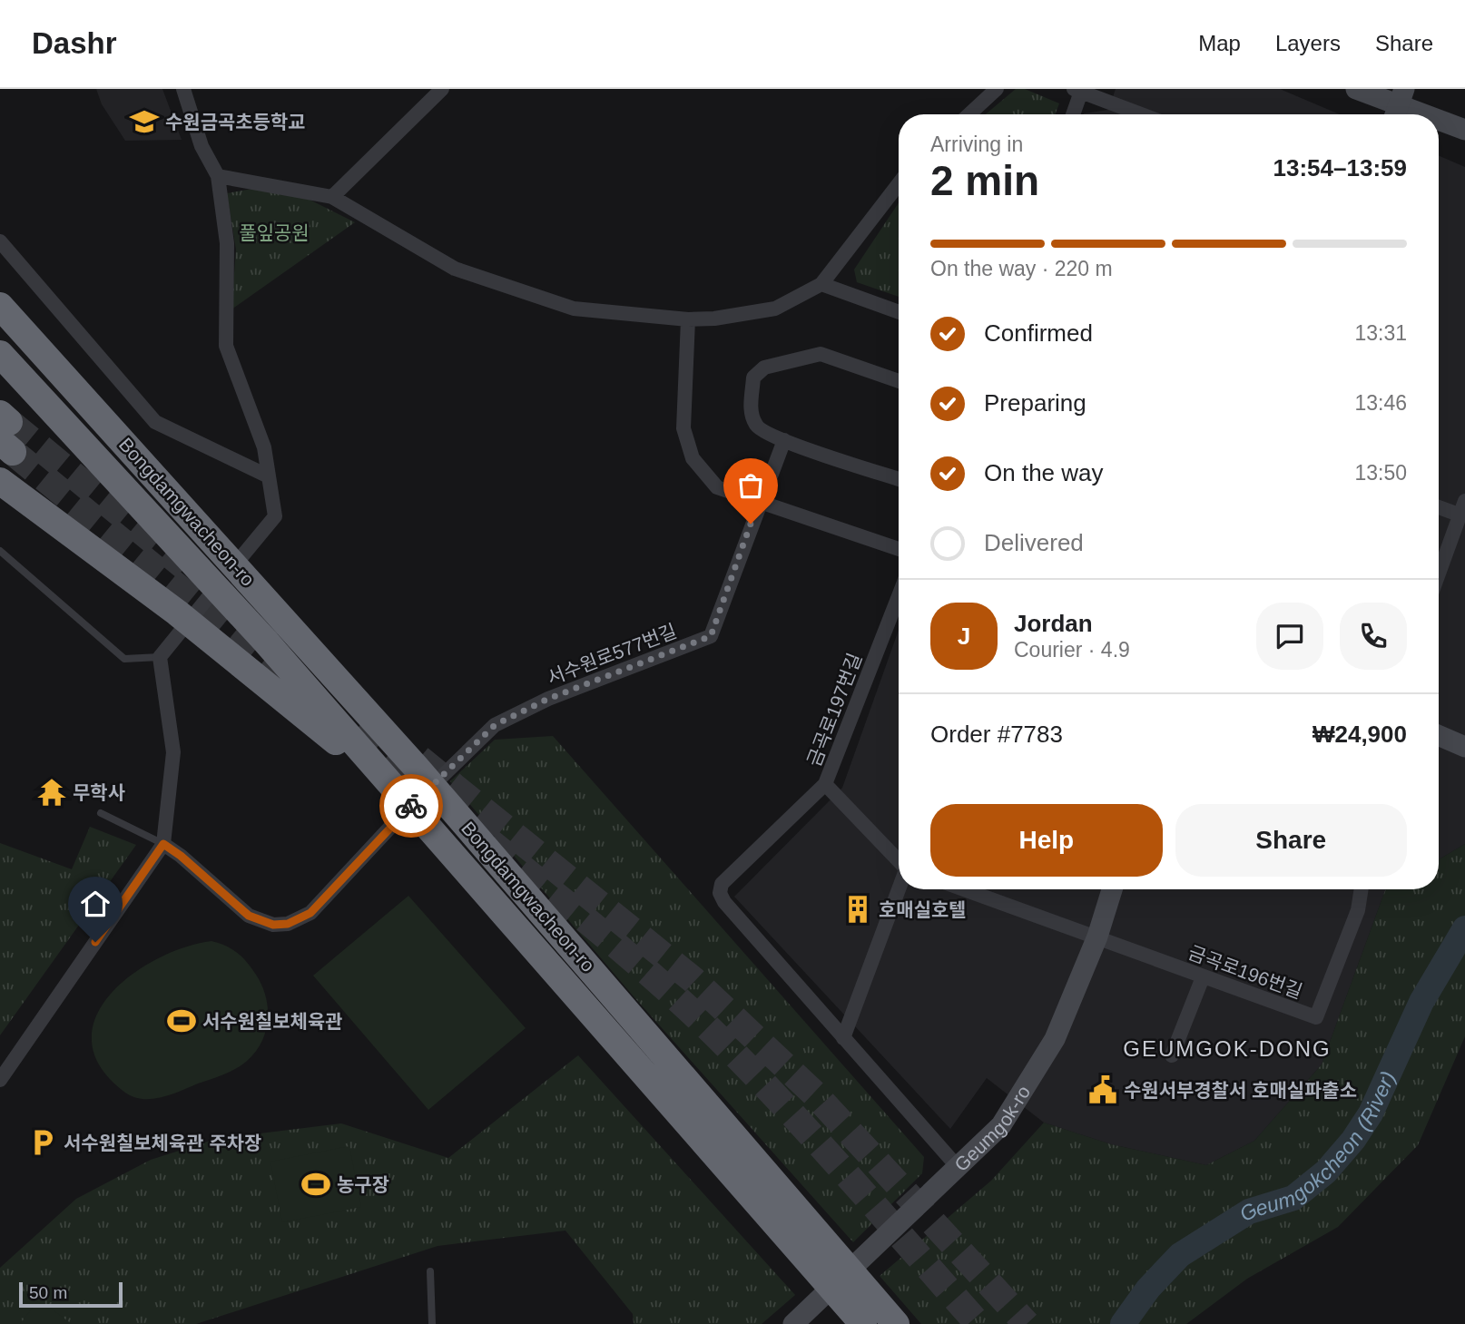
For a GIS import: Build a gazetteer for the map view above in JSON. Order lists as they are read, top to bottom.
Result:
{
  "streets": {
    "highway": ["Bongdamgwacheon-ro"],
    "main road": ["Geumgok-ro"],
    "street": ["서수원로577번길", "금곡로197번길", "금곡로196번길"]
  },
  "crossings": [
    ["금곡로196번길", "Geumgok-ro"]
  ],
  "districts": ["GEUMGOK-DONG"],
  "water": ["Geumgokcheon (River)"],
  "parks": ["풀잎공원"],
  "places": {
    "school or university": ["수원금곡초등학교"],
    "temple": ["무학사"],
    "building": ["호매실호텔"],
    "sports": ["서수원칠보체육관", "농구장"],
    "public building": ["수원서부경찰서 호매실파출소"],
    "parking": ["서수원칠보체육관 주차장"]
  },
  "scale_bar": "50 m",
  "page": {
    "header": "Dashr",
    "nav": ["Map", "Layers", "Share"],
    "heading": ["2 min", "Arriving in", "13:54–13:59"],
    "panel": [
      "Jordan",
      "Courier · 4.9",
      "Order #7783",
      "₩24,900"
    ],
    "bar": "On the way · 220 m",
    "list": [
      ["Confirmed", "13:31"],
      ["Preparing", "13:46"],
      ["On the way", "13:50"],
      "Delivered"
    ],
    "round": "J",
    "buttons": ["Help", "Share"],
    "scale": "50 m"
  }
}
